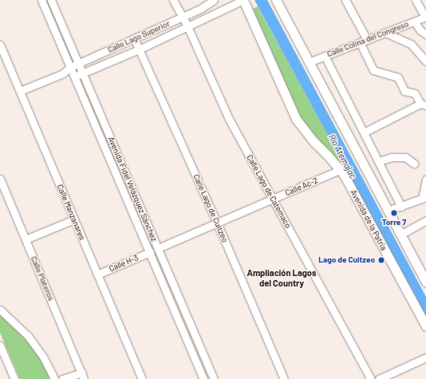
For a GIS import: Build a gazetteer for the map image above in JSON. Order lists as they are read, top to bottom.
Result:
{
  "streets": {
    "main road": ["Avenida de la Patria"],
    "street": [
      "Calle Lago Superior",
      "Calle Colina del Congreso",
      "Calle Ac-2",
      "Avenida Fidel Velázquez Sánchez",
      "Calle Lago de Catemaco",
      "Calle Lago de Cuitzeo",
      "Calle Manzanares",
      "Calle H-3",
      "Calle Plateros"
    ]
  },
  "crossings": [
    ["Calle Lago Superior", "Avenida Fidel Velázquez Sánchez"],
    ["Calle Lago Superior", "Calle Lago de Catemaco"],
    ["Calle Lago Superior", "Calle Lago de Cuitzeo"],
    ["Calle Lago Superior", "Calle Manzanares"],
    ["Calle Lago Superior", "Avenida de la Patria"],
    ["Calle Ac-2", "Avenida Fidel Velázquez Sánchez"],
    ["Calle Ac-2", "Calle Lago de Catemaco"],
    ["Calle Ac-2", "Calle Lago de Cuitzeo"],
    ["Calle Ac-2", "Avenida de la Patria"],
    ["Avenida Fidel Velázquez Sánchez", "Calle H-3"],
    ["Calle Manzanares", "Calle H-3"]
  ],
  "districts": ["Ampliación Lagos del Country"],
  "water": ["Río Atemajac"],
  "places": ["Torre 7", "Lago de Cuitzeo"]
}
